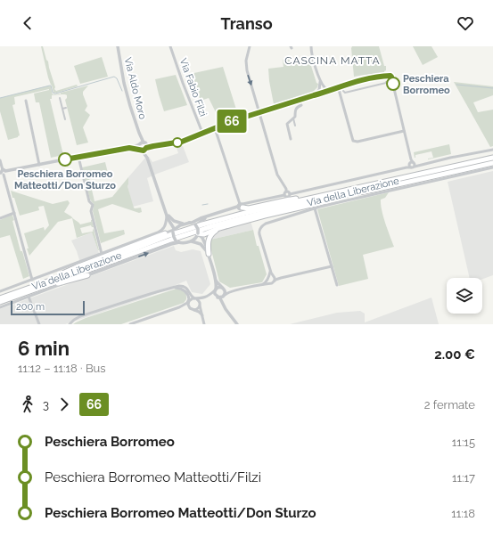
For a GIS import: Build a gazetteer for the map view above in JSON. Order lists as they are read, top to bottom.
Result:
{
  "streets": {
    "street": ["Via Fabio Filzi", "Via Aldo Moro", "Via della Liberazione"]
  },
  "districts": ["CASCINA MATTA"],
  "places": ["Peschiera Borromeo", "Peschiera Borromeo Matteotti/Don Sturzo"],
  "lines": ["bus line 66"],
  "scale_bar": "200 m",
  "page": {
    "header": "Transo",
    "on_map": "66",
    "scale": "200 m",
    "heading": ["6 min", "11:12 – 11:18 · Bus", "2.00 €"],
    "legs": ["3", "66", "2 fermate"],
    "list": [
      {
        "name": "Peschiera Borromeo",
        "value": "11:15"
      },
      {
        "name": "Peschiera Borromeo Matteotti/Filzi",
        "value": "11:17"
      },
      {
        "name": "Peschiera Borromeo Matteotti/Don Sturzo",
        "value": "11:18"
      }
    ]
  }
}
